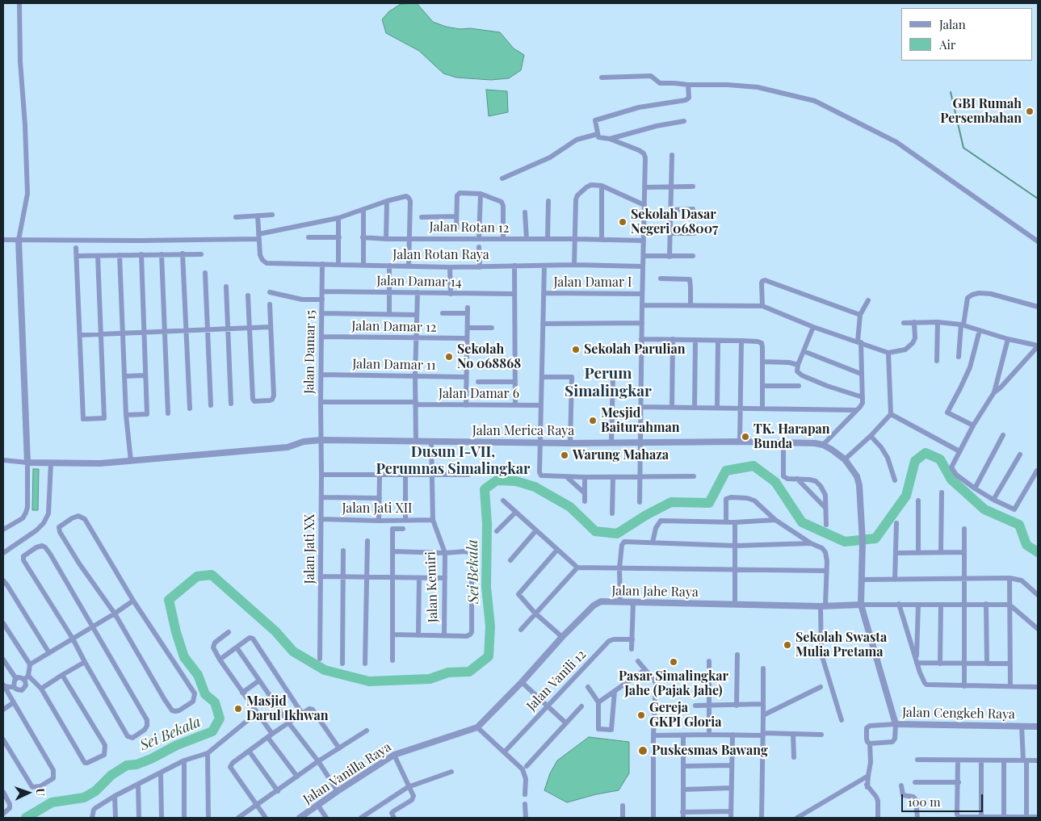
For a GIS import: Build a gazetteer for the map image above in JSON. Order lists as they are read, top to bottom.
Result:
{
  "streets": {
    "street": [
      "Jalan Rotan 12",
      "Jalan Rotan Raya",
      "Jalan Damar 14",
      "Jalan Damar I",
      "Jalan Damar 12",
      "Jalan Damar 15",
      "Jalan Damar 11",
      "Jalan Damar 6",
      "Jalan Merica Raya",
      "Jalan Jati XII",
      "Jalan Jati XX",
      "Jalan Kemiri",
      "Jalan Jahe Raya",
      "Jalan Vanili 12",
      "Jalan Cengkeh Raya",
      "Jalan Vanilla Raya"
    ]
  },
  "crossings": [
    ["Jalan Rotan Raya", "Jalan Damar 15"],
    ["Jalan Damar 14", "Jalan Damar 15"],
    ["Jalan Damar 12", "Jalan Damar 15"],
    ["Jalan Damar 15", "Jalan Damar 11"],
    ["Jalan Damar 15", "Jalan Damar 6"],
    ["Jalan Damar 15", "Jalan Merica Raya"],
    ["Jalan Damar 15", "Jalan Jati XX"],
    ["Jalan Merica Raya", "Jalan Jati XX"],
    ["Jalan Merica Raya", "Jalan Kemiri"],
    ["Jalan Merica Raya", "Jalan Cengkeh Raya"],
    ["Jalan Jati XII", "Jalan Jati XX"],
    ["Jalan Jati XII", "Jalan Kemiri"],
    ["Jalan Jahe Raya", "Jalan Cengkeh Raya"],
    ["Jalan Jahe Raya", "Jalan Vanilla Raya"]
  ],
  "districts": ["Perum Simalingkar", "Dusun I-VII, Perumnas Simalingkar"],
  "water": ["Sei Bekala"],
  "places": [
    "GBI Rumah Persembahan",
    "Sekolah Dasar Negeri 068007",
    "Sekolah Parulian",
    "Sekolah No 068868",
    "Mesjid Baiturahman",
    "TK. Harapan Bunda",
    "Warung Mahaza",
    "Sekolah Swasta Mulia Pretama",
    "Pasar Simalingkar Jahe (Pajak Jahe)",
    "Masjid Darul Ikhwan",
    "Gereja GKPI Gloria",
    "Puskesmas Bawang"
  ],
  "legend": ["Jalan", "Air"],
  "scale_bar": "100 m",
  "north": "right"
}
